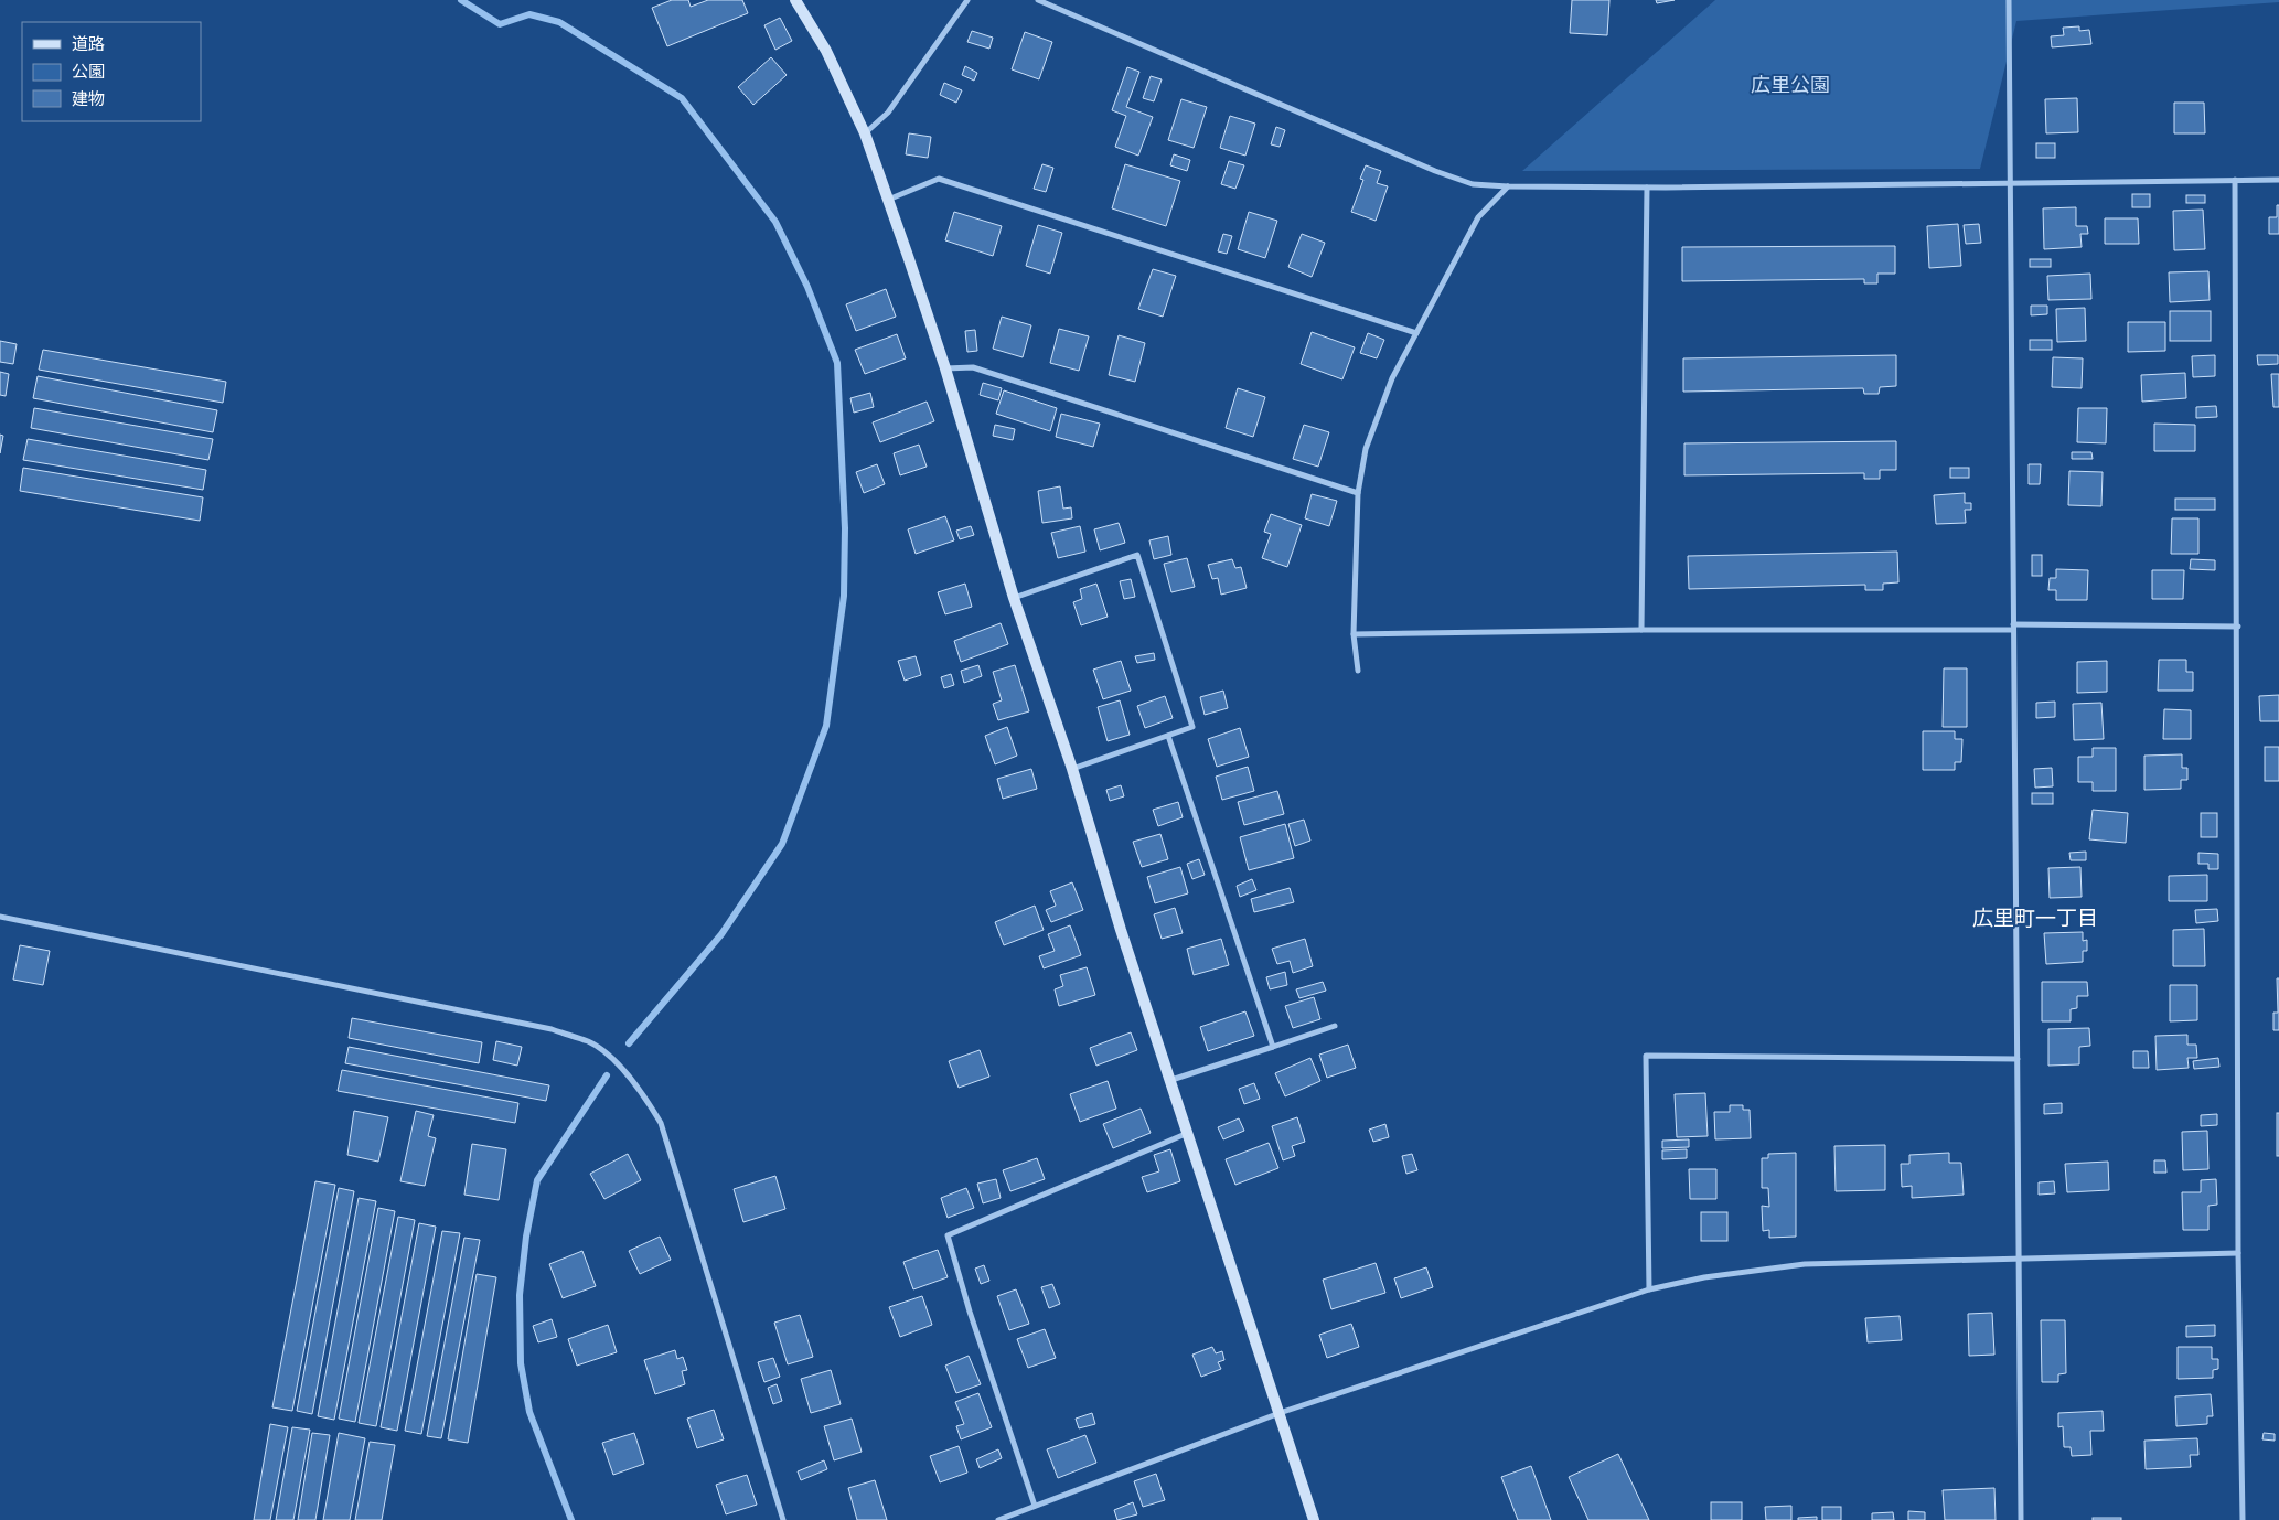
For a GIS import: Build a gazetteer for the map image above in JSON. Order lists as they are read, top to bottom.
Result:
{
  "districts": ["広里町一丁目"],
  "parks": ["広里公園"],
  "legend": ["道路", "公園", "建物"]
}
